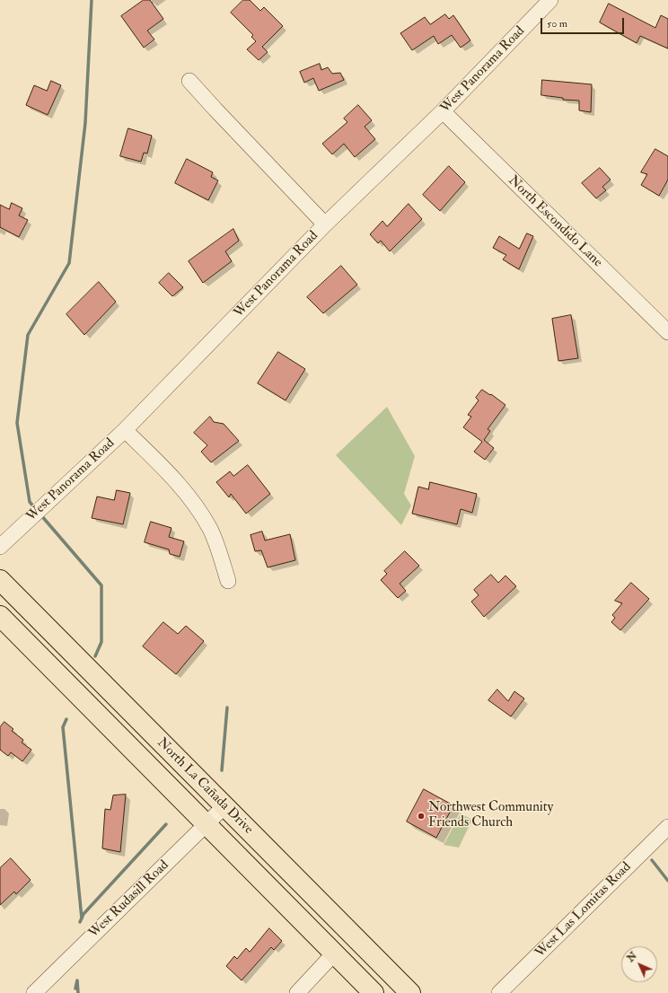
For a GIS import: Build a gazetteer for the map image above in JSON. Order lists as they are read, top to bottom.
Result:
{
  "streets": {
    "main road": ["North La Cañada Drive"],
    "street": [
      "West Panorama Road",
      "North Escondido Lane",
      "West Rudasill Road",
      "West Las Lomitas Road"
    ]
  },
  "crossings": [
    ["West Panorama Road", "North Escondido Lane"],
    ["North La Cañada Drive", "West Rudasill Road"]
  ],
  "places": ["Northwest Community Friends Church"],
  "scale_bar": "50 m",
  "north": "top left"
}
